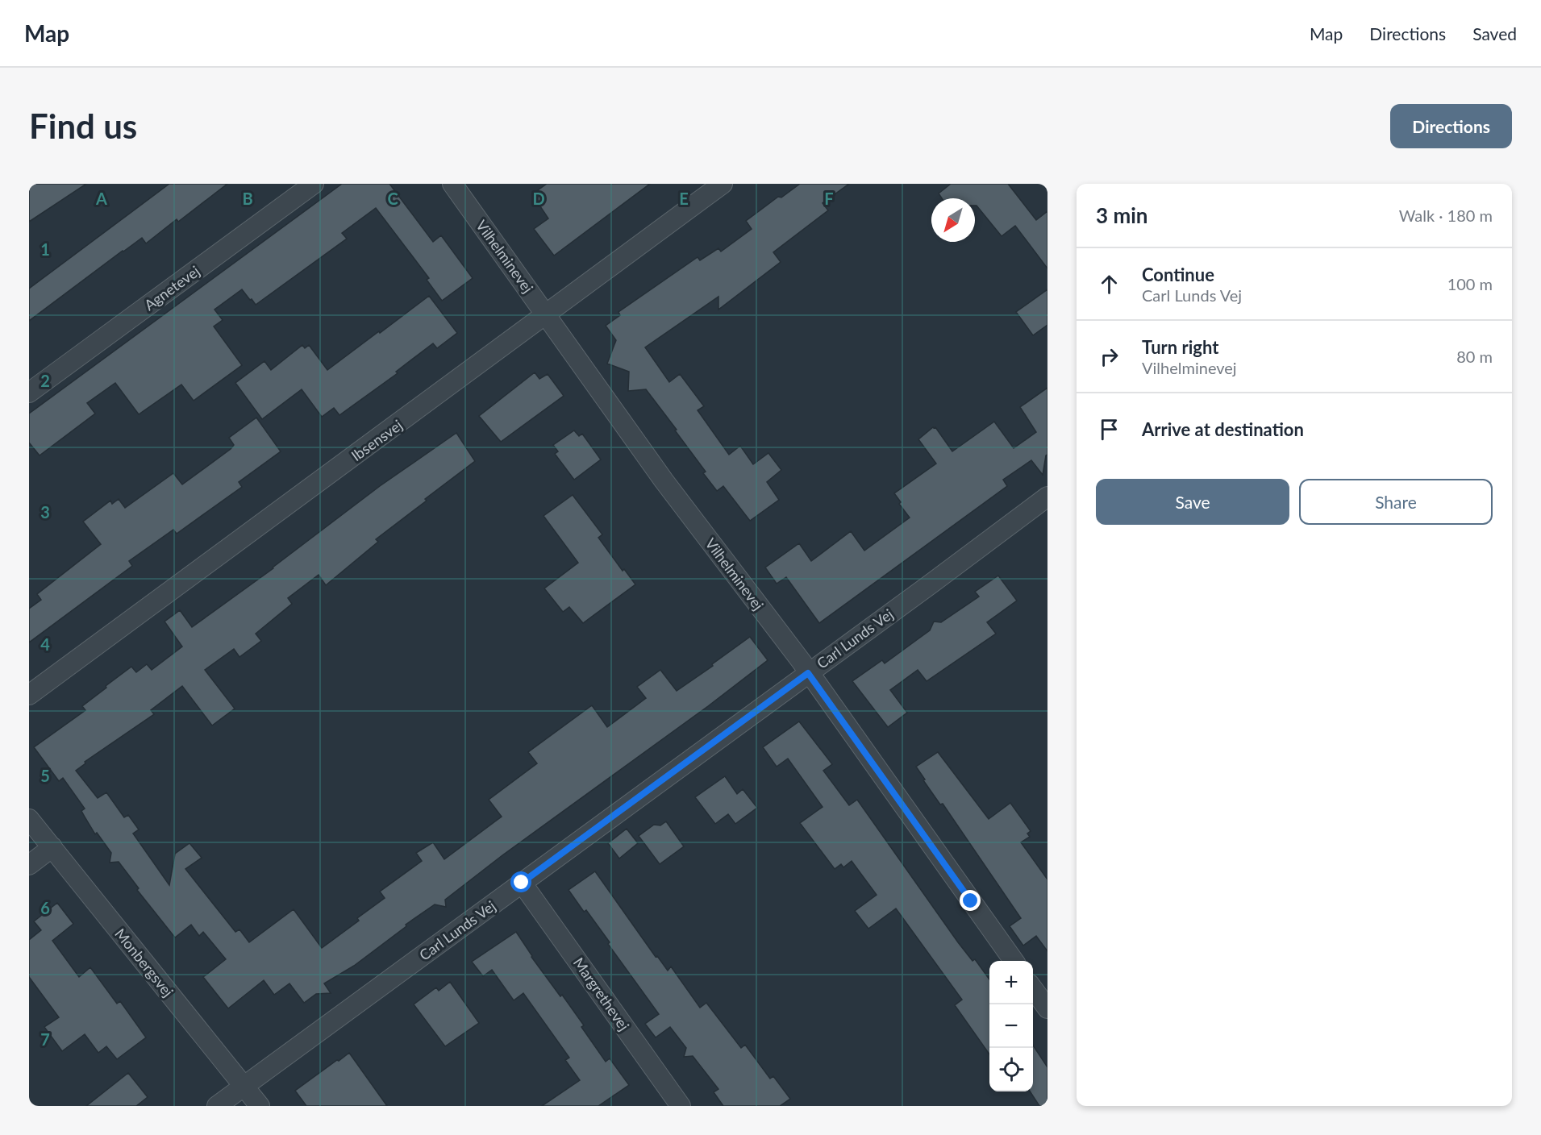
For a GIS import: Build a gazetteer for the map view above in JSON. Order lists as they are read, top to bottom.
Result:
{
  "streets": {
    "street": [
      "Vilhelminevej",
      "Agnetevej",
      "Ibsensvej",
      "Carl Lunds Vej",
      "Monbergsvej",
      "Margrethevej"
    ]
  },
  "crossings": [
    ["Vilhelminevej", "Ibsensvej"],
    ["Vilhelminevej", "Carl Lunds Vej"],
    ["Carl Lunds Vej", "Monbergsvej"],
    ["Carl Lunds Vej", "Margrethevej"]
  ],
  "north": "bottom left",
  "page": {
    "header": "Map",
    "nav": ["Map", "Directions", "Saved"],
    "buttons": [
      "Directions",
      ["Save", "Share"]
    ],
    "title": "Find us",
    "heading": ["3 min", "Walk · 180 m"],
    "list": [
      ["Continue", "Carl Lunds Vej", "100 m"],
      ["Turn right", "Vilhelminevej", "80 m"],
      "Arrive at destination"
    ],
    "map_buttons": ["+", "−"]
  },
  "grid": {
    "columns": [
      "A",
      "B",
      "C",
      "D",
      "E",
      "F"
    ],
    "rows": [
      "1",
      "2",
      "3",
      "4",
      "5",
      "6",
      "7"
    ]
  }
}
